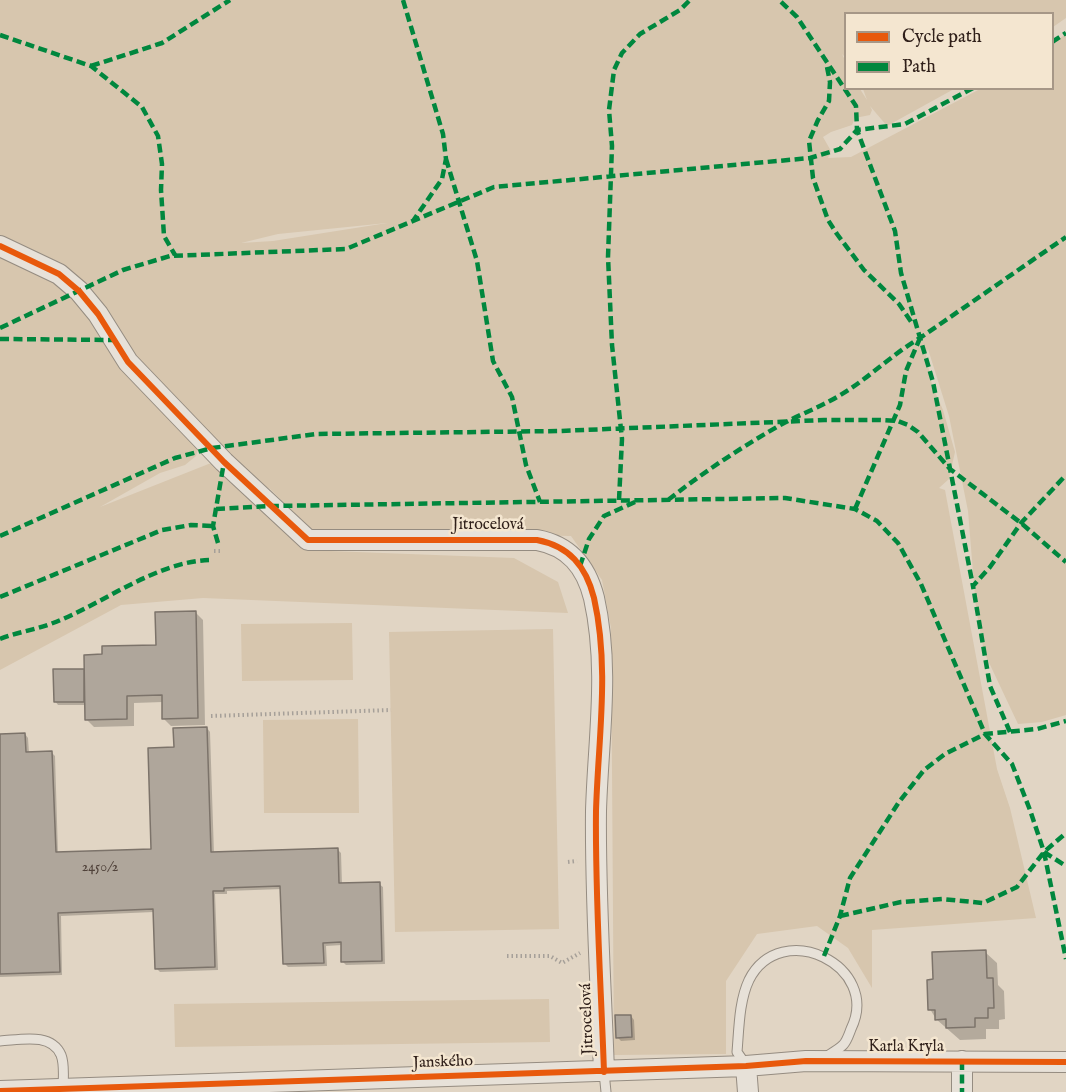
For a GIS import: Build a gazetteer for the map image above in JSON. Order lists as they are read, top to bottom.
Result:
{
  "streets": {
    "street": ["Jitrocelová", "Karla Kryla", "Janského"]
  },
  "crossings": [
    ["Jitrocelová", "Janského"],
    ["Karla Kryla", "Janského"]
  ],
  "house_numbers": ["2450/2"],
  "legend": ["Cycle path", "Path"]
}
